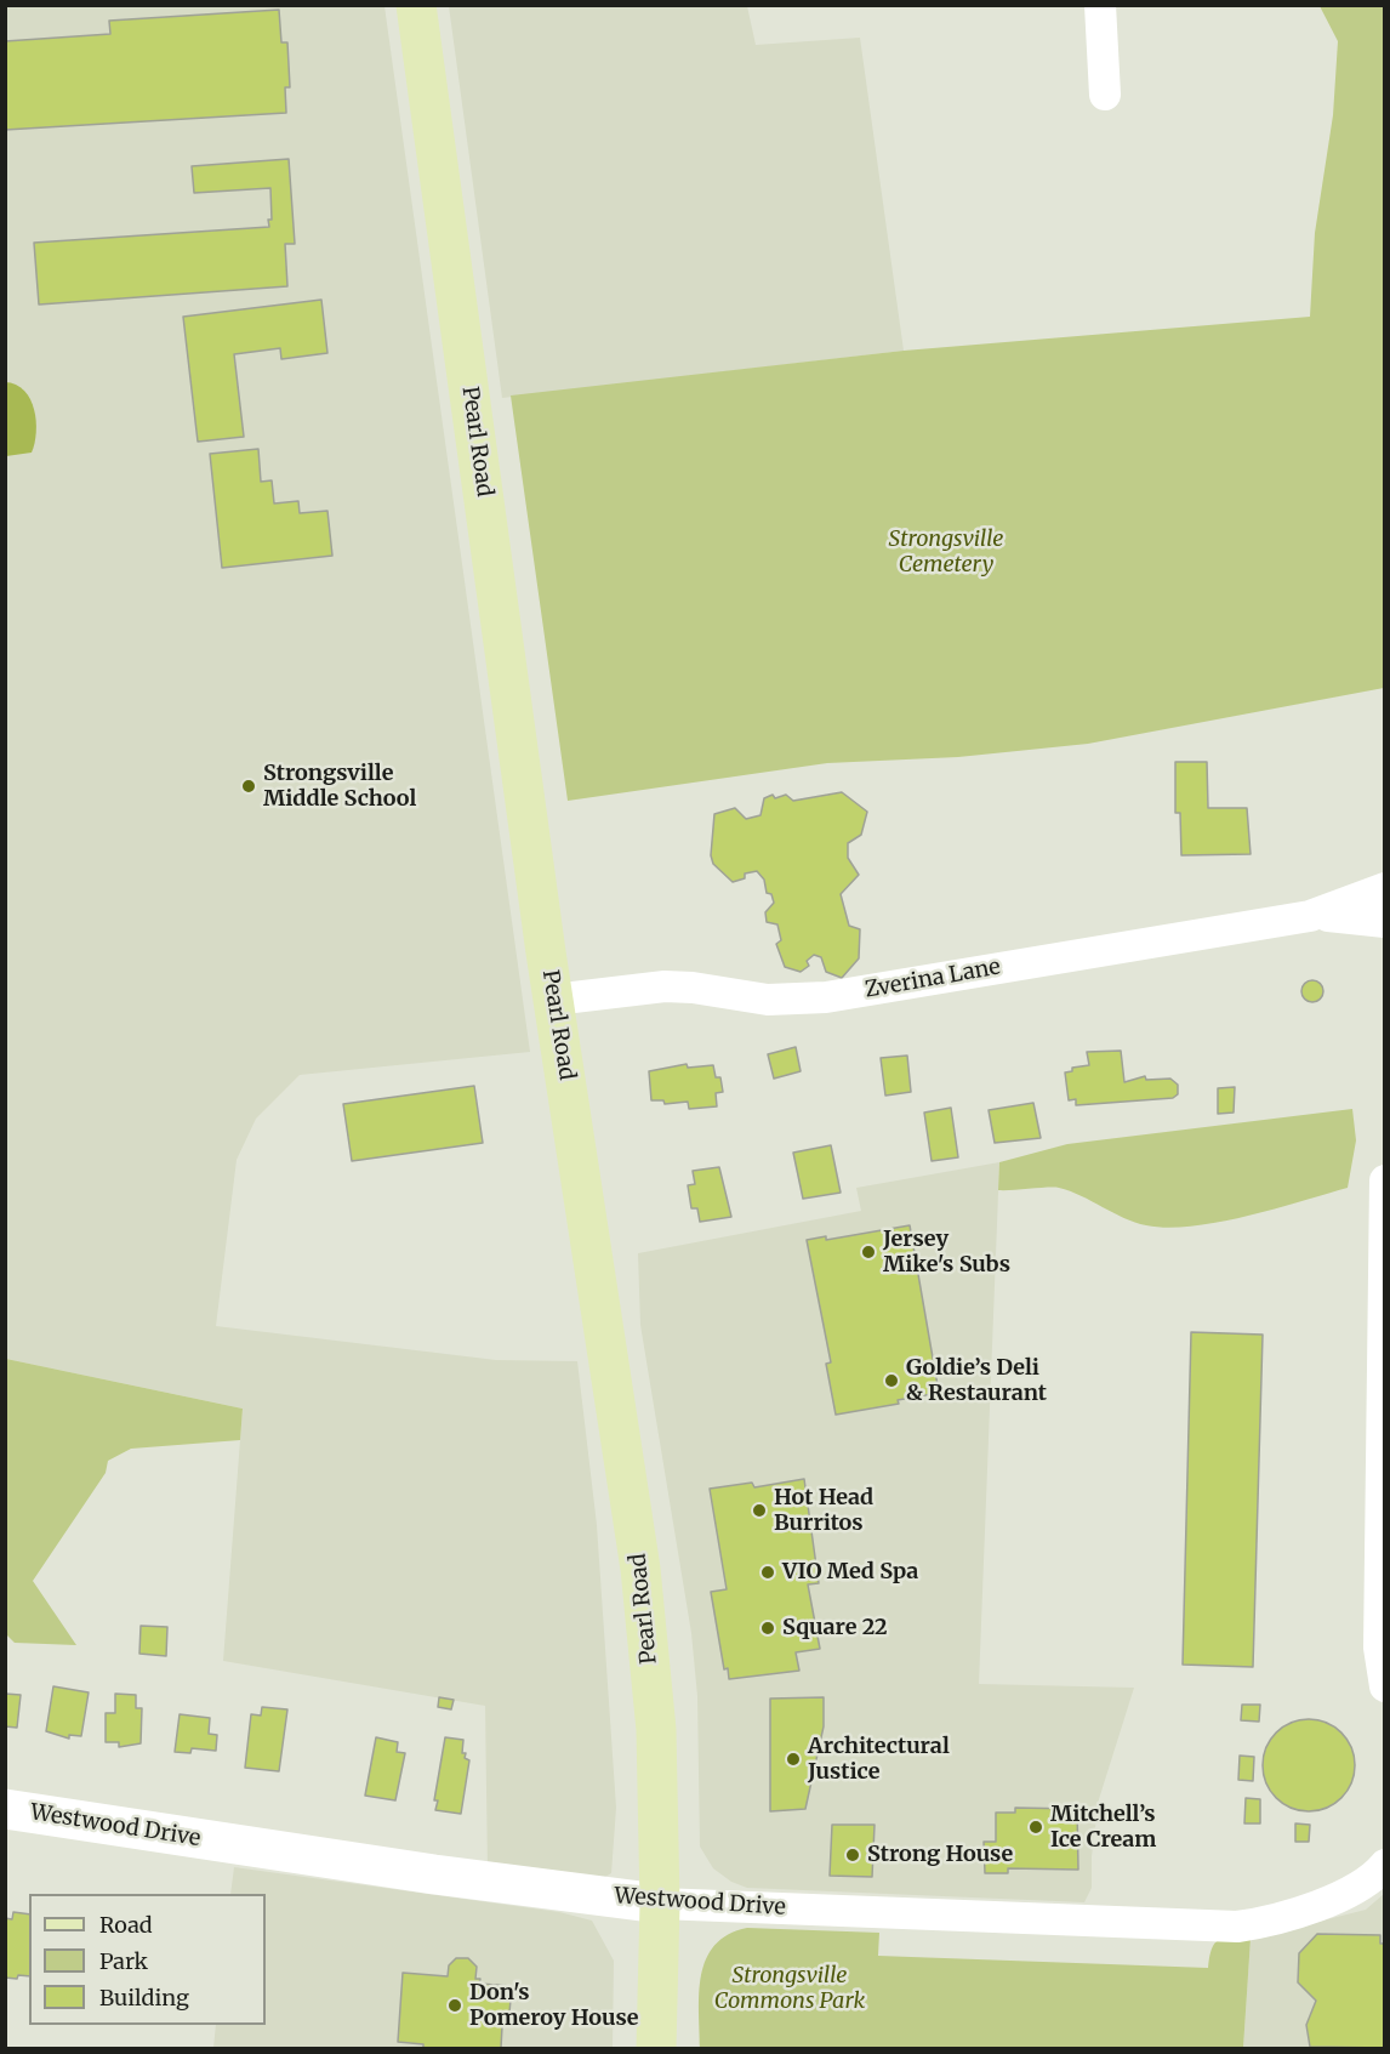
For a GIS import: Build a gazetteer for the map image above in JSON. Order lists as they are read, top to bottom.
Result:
{
  "streets": {
    "main road": ["Pearl Road"],
    "street": ["Zverina Lane", "Westwood Drive"]
  },
  "crossings": [
    ["Pearl Road", "Zverina Lane"],
    ["Pearl Road", "Westwood Drive"]
  ],
  "parks": ["Strongsville Cemetery", "Strongsville Commons Park"],
  "places": [
    "Strongsville Middle School",
    "Jersey Mike's Subs",
    "Goldie’s Deli & Restaurant",
    "Hot Head Burritos",
    "VIO Med Spa",
    "Square 22",
    "Architectural Justice",
    "Mitchell’s Ice Cream",
    "Strong House",
    "Don's Pomeroy House"
  ],
  "legend": ["Road", "Park", "Building"]
}
